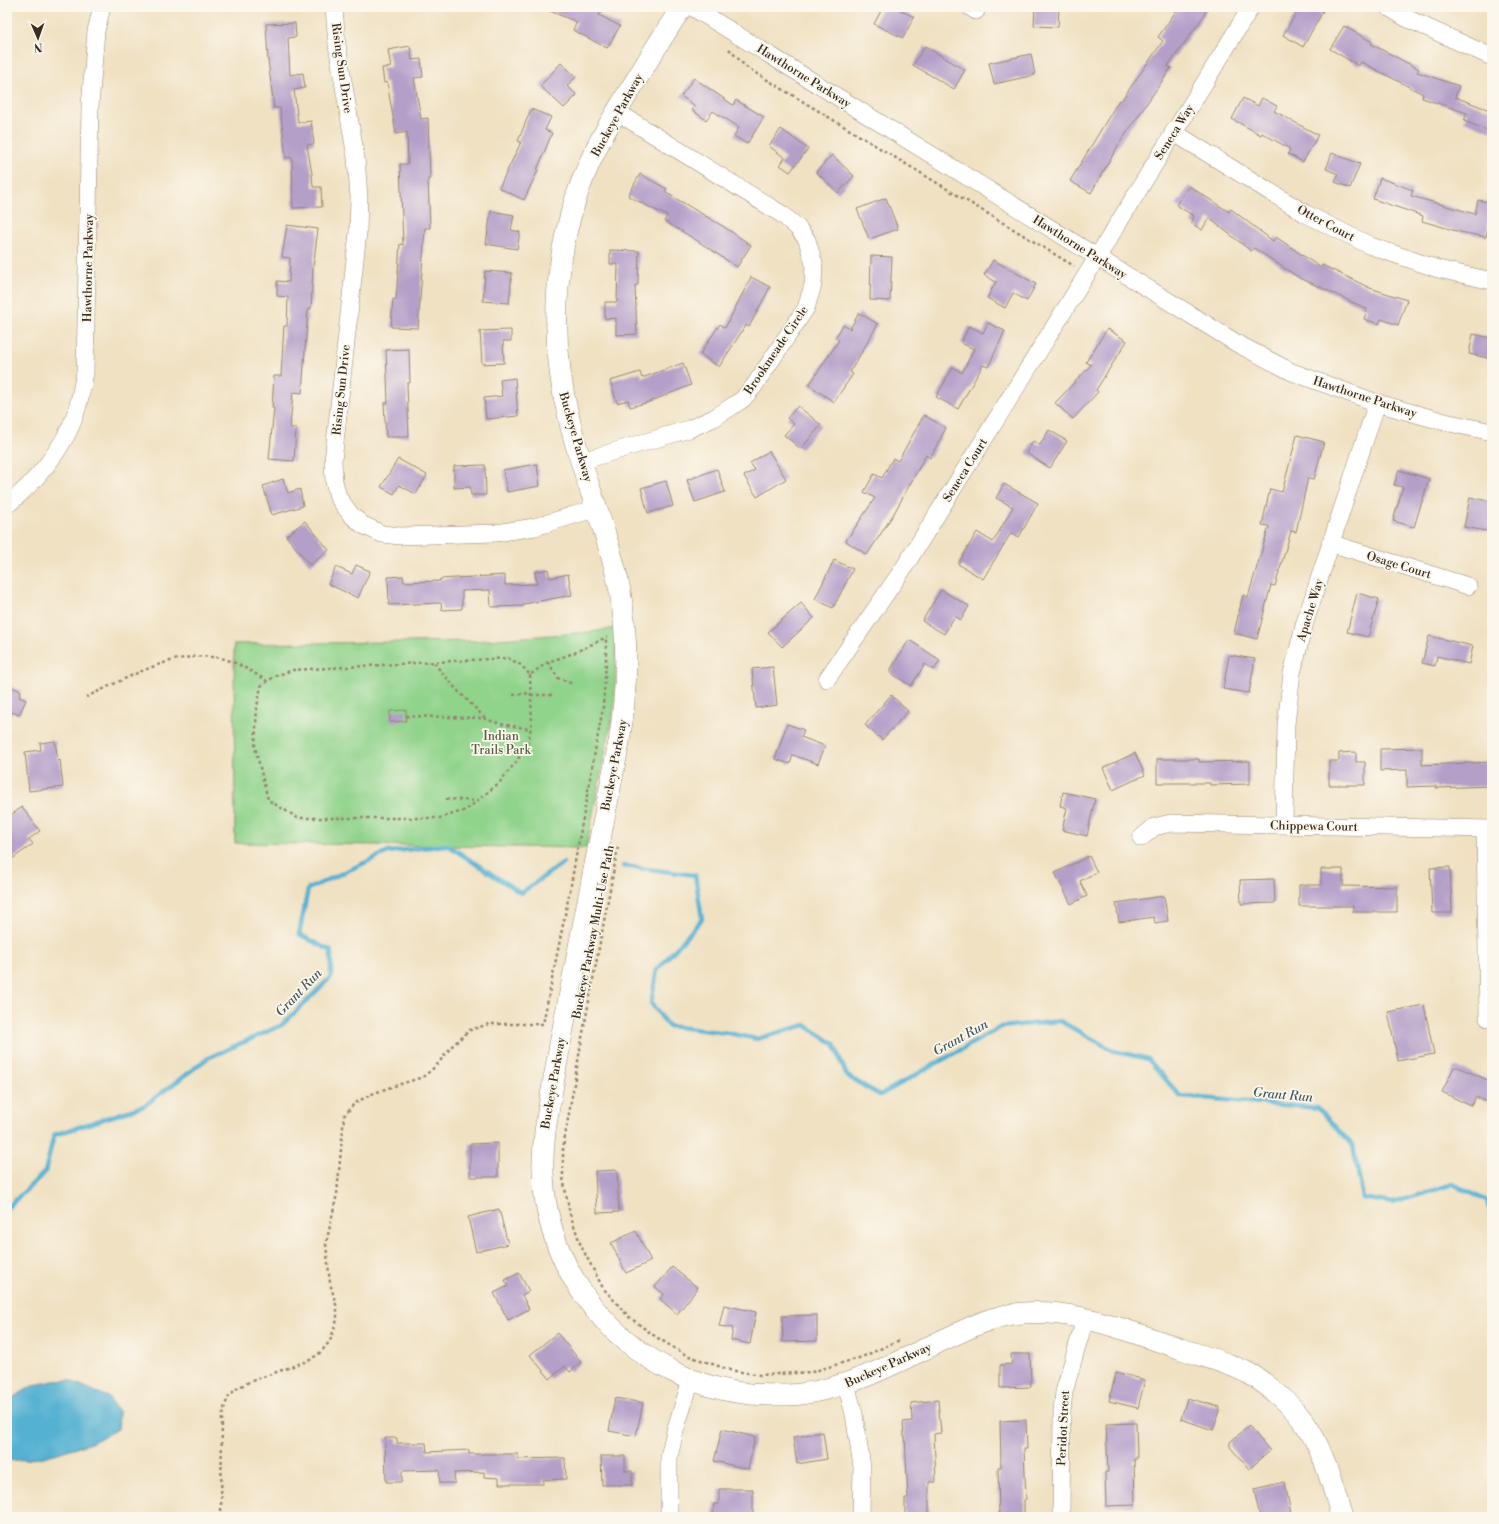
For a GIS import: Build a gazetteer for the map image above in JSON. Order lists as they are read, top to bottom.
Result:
{
  "streets": {
    "street": [
      "Rising Sun Drive",
      "Hawthorne Parkway",
      "Buckeye Parkway",
      "Seneca Way",
      "Otter Court",
      "Brookmeade Circle",
      "Seneca Court",
      "Osage Court",
      "Apache Way",
      "Chippewa Court",
      "Peridot Street"
    ],
    "path": ["Buckeye Parkway Multi-Use Path"]
  },
  "crossings": [
    ["Rising Sun Drive", "Buckeye Parkway"],
    ["Hawthorne Parkway", "Seneca Way"],
    ["Hawthorne Parkway", "Seneca Court"],
    ["Hawthorne Parkway", "Apache Way"],
    ["Buckeye Parkway", "Brookmeade Circle"],
    ["Buckeye Parkway", "Peridot Street"],
    ["Seneca Way", "Otter Court"],
    ["Seneca Way", "Seneca Court"],
    ["Osage Court", "Apache Way"],
    ["Apache Way", "Chippewa Court"]
  ],
  "water": ["Grant Run"],
  "parks": ["Indian Trails Park"],
  "north": "bottom"
}
